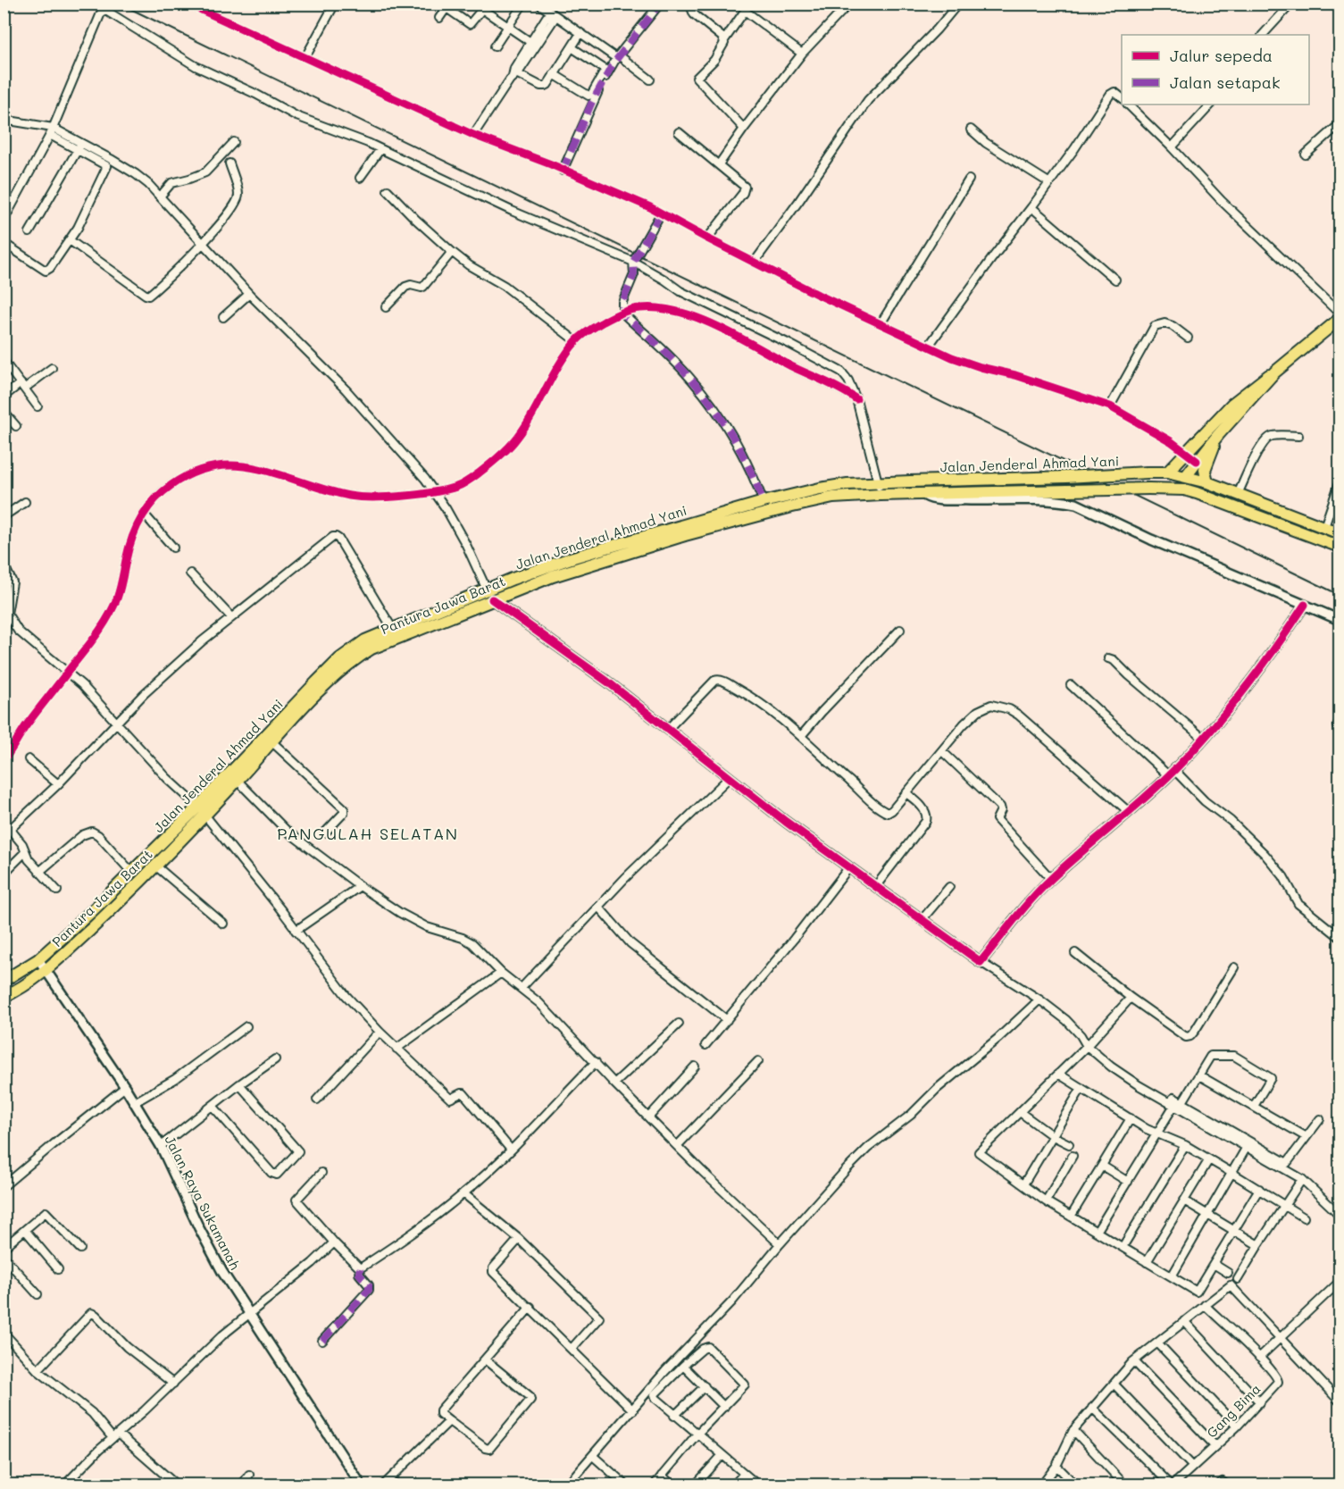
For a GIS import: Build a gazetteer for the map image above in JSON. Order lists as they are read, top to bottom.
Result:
{
  "streets": {
    "highway": ["Jalan Jenderal Ahmad Yani", "Pantura Jawa Barat"],
    "street": ["Jalan Raya Sukamanah", "Gang Bima"]
  },
  "crossings": [
    ["Jalan Jenderal Ahmad Yani", "Pantura Jawa Barat"],
    ["Jalan Jenderal Ahmad Yani", "Jalan Raya Sukamanah"],
    ["Pantura Jawa Barat", "Jalan Raya Sukamanah"]
  ],
  "districts": ["PANGULAH SELATAN"],
  "legend": ["Jalur sepeda", "Jalan setapak"]
}
